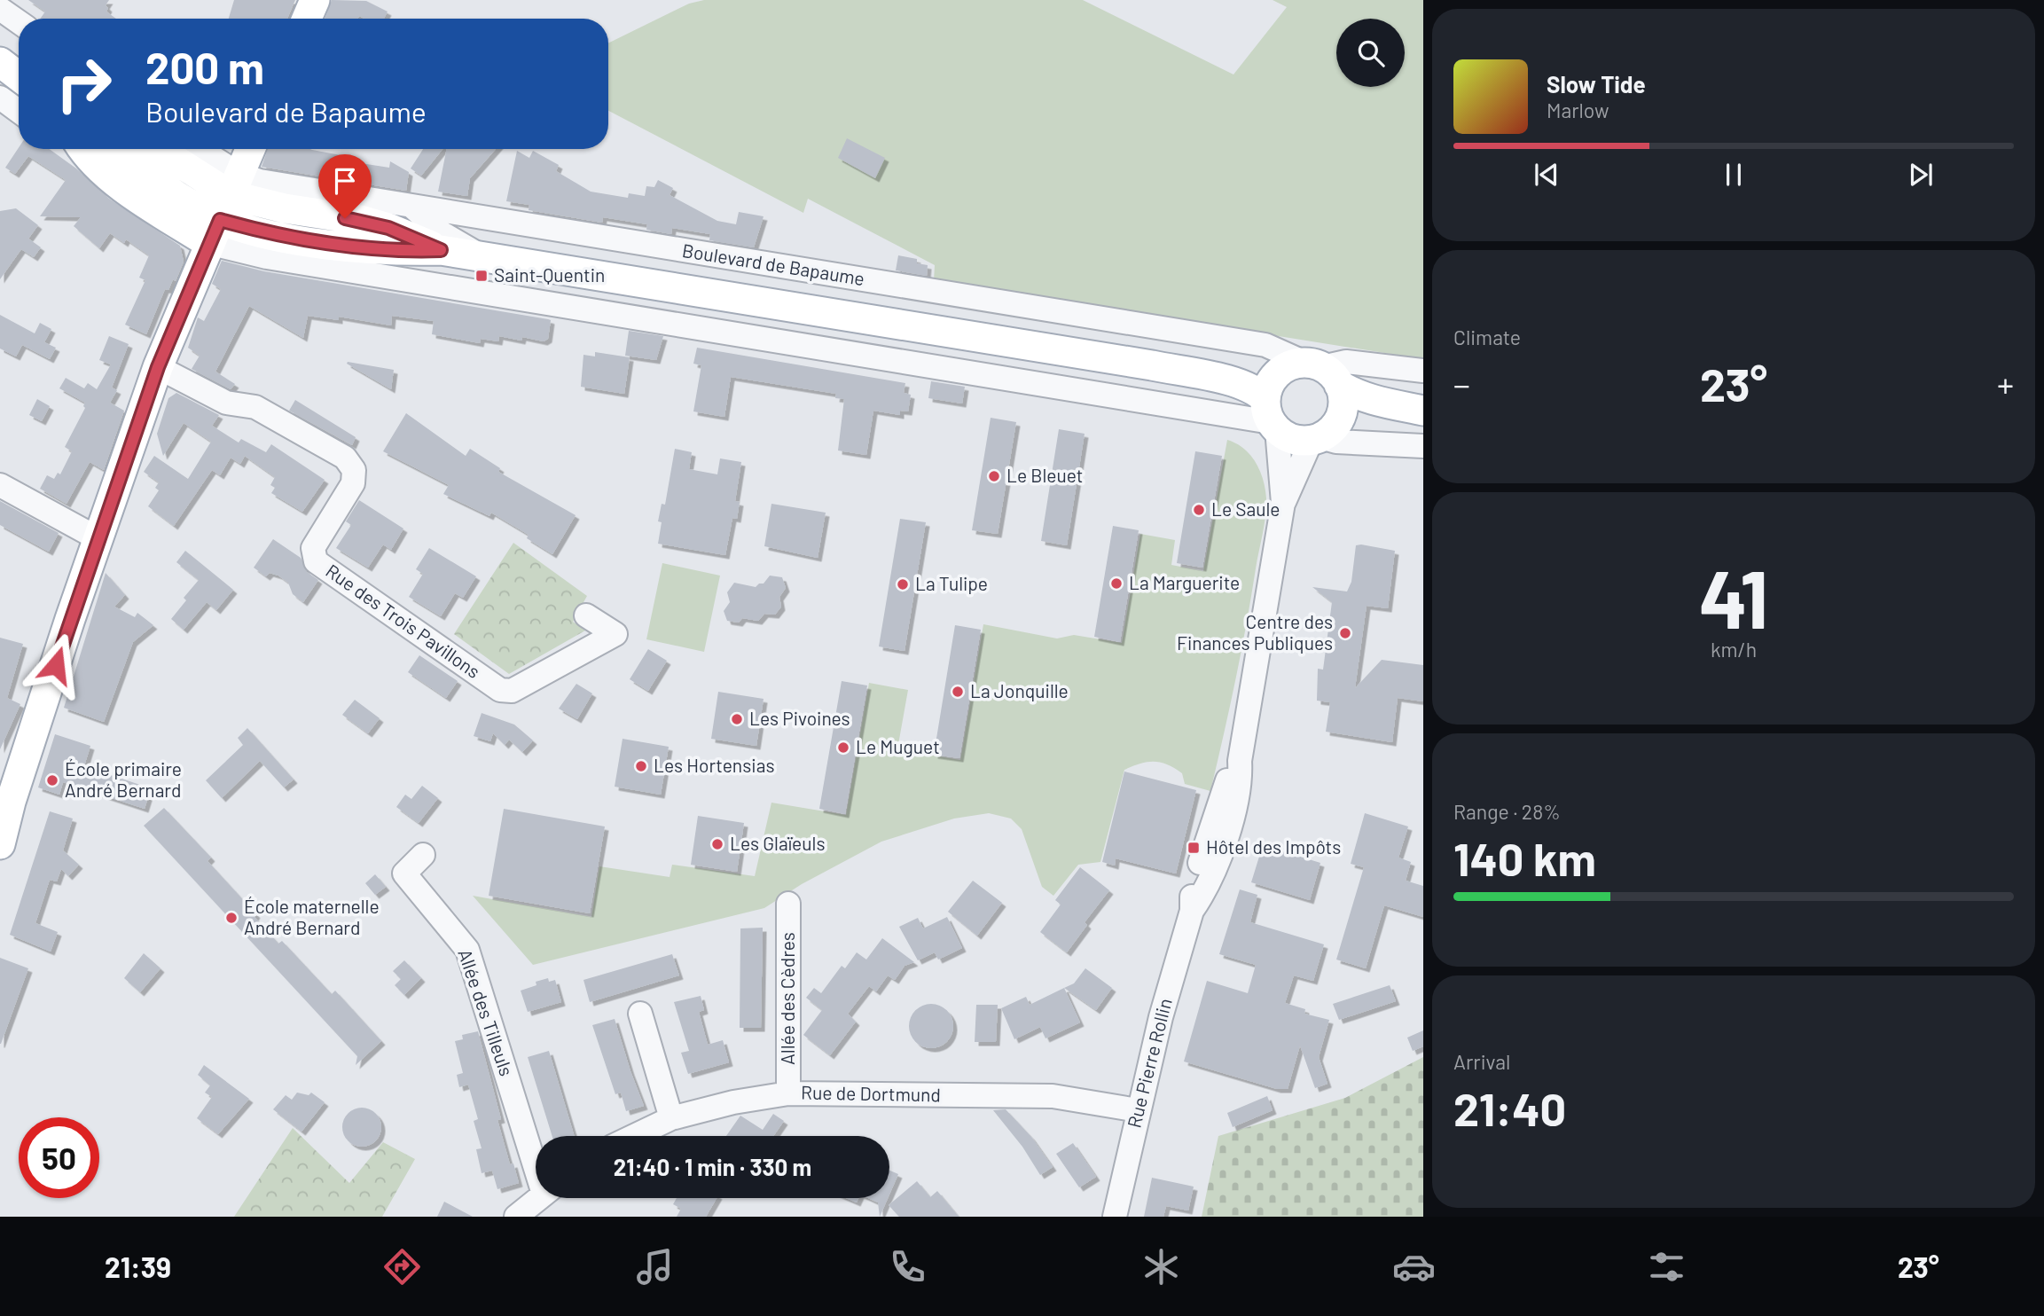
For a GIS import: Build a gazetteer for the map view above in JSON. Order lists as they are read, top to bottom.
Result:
{
  "streets": {
    "main road": ["Boulevard de Bapaume"],
    "street": [
      "Rue des Trois Pavillons",
      "Allée des Cèdres",
      "Allée des Tilleuls",
      "Rue Pierre Rollin",
      "Rue de Dortmund"
    ]
  },
  "crossings": [
    ["Boulevard de Bapaume", "Rue Pierre Rollin"],
    ["Allée des Cèdres", "Rue de Dortmund"],
    ["Rue Pierre Rollin", "Rue de Dortmund"]
  ],
  "places": {
    "transit": ["Saint-Quentin", "Hôtel des Impôts"],
    "other": [
      "Le Bleuet",
      "Le Saule",
      "La Marguerite",
      "La Tulipe",
      "Centre des Finances Publiques",
      "La Jonquille",
      "Les Pivoines",
      "Le Muguet",
      "Les Hortensias",
      "École primaire André Bernard",
      "Les Glaïeuls",
      "École maternelle André Bernard"
    ]
  },
  "page": {
    "turn": ["200 m", "Boulevard de Bapaume"],
    "song": ["Slow Tide", "Marlow"],
    "tile": [
      "Climate",
      ["41", "km/h"],
      ["Range · 28%", "140 km"],
      ["Arrival", "21:40"]
    ],
    "heat": ["−", "23°", "+"],
    "limit": "50",
    "trip": "21:40 · 1 min · 330 m",
    "tabs": ["21:39", "23°"]
  }
}
